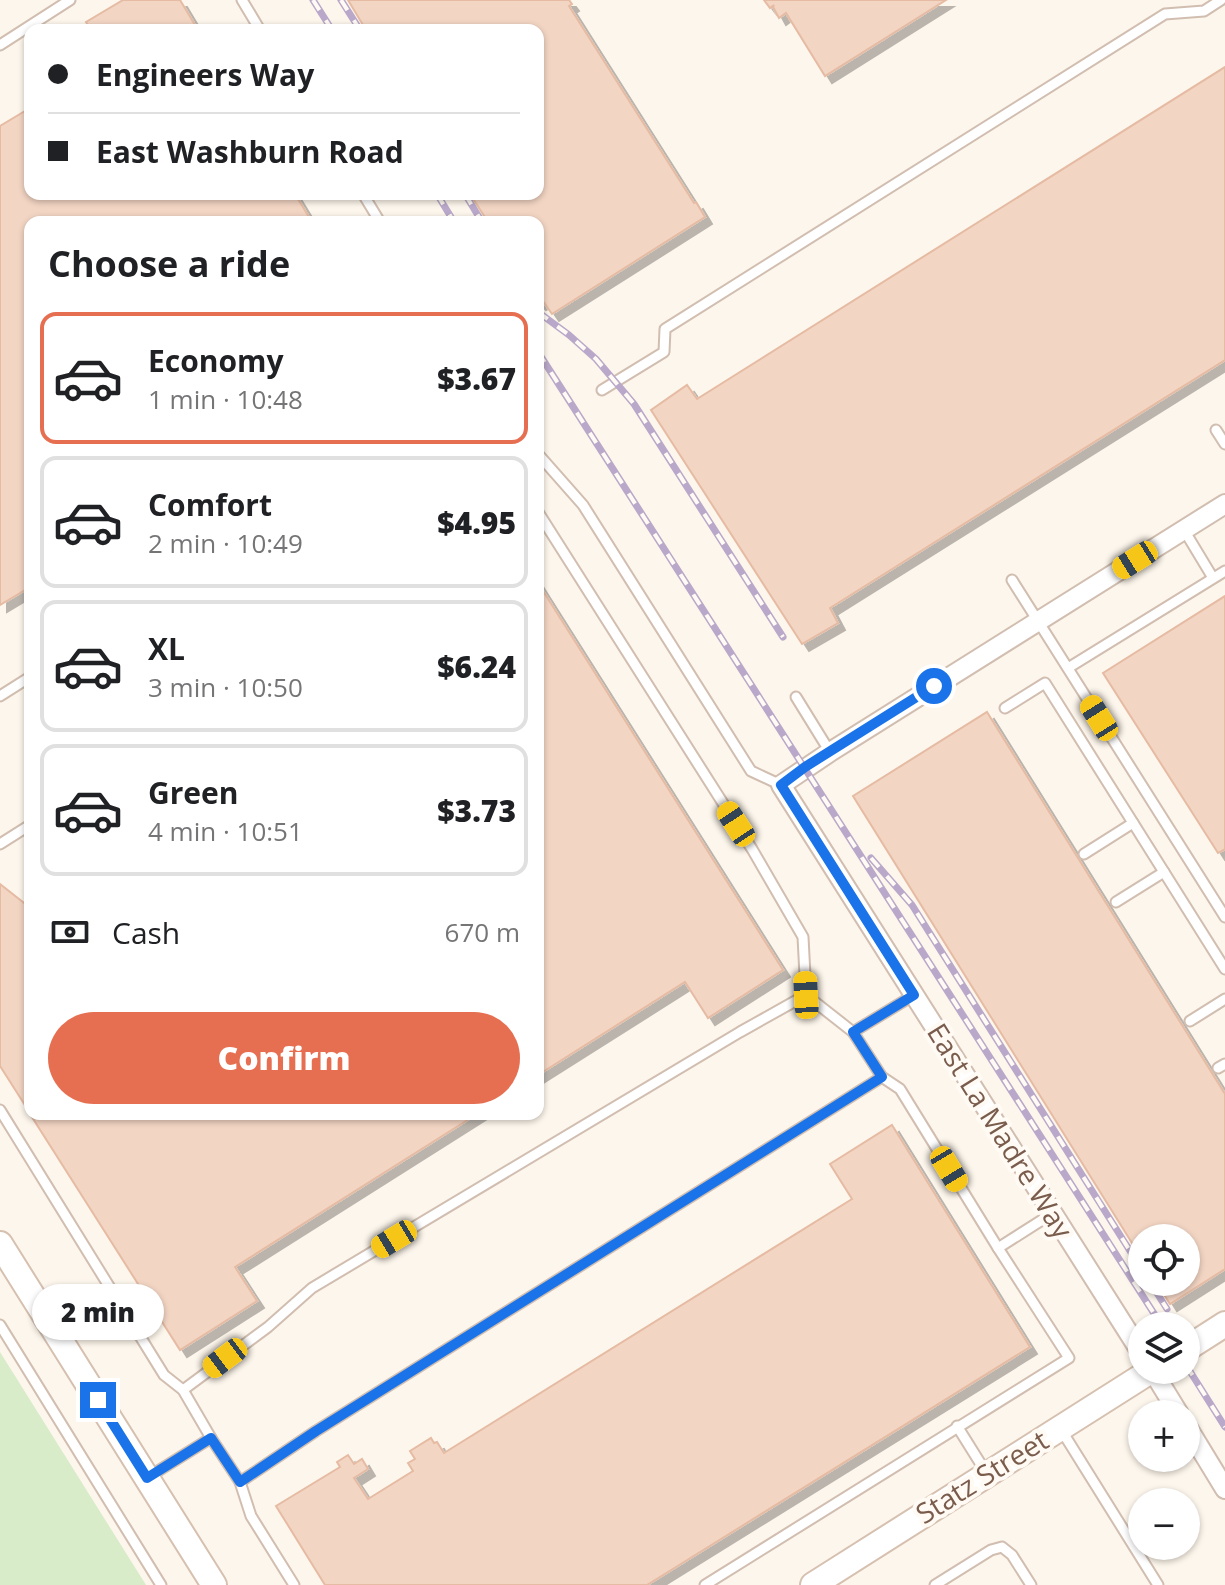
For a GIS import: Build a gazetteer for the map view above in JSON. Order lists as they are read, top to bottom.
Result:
{
  "streets": {
    "street": ["East La Madre Way", "Statz Street"]
  },
  "page": {
    "banner": ["Engineers Way", "East Washburn Road"],
    "heading": "Choose a ride",
    "list": [
      {
        "name": "Economy",
        "note": "1 min · 10:48",
        "value": "$3.67"
      },
      {
        "name": "Comfort",
        "note": "2 min · 10:49",
        "value": "$4.95"
      },
      {
        "name": "XL",
        "note": "3 min · 10:50",
        "value": "$6.24"
      },
      {
        "name": "Green",
        "note": "4 min · 10:51",
        "value": "$3.73"
      }
    ],
    "pay": ["Cash", "670 m"],
    "buttons": "Confirm",
    "map_buttons": ["+", "−"],
    "bubble": "2 min"
  }
}
